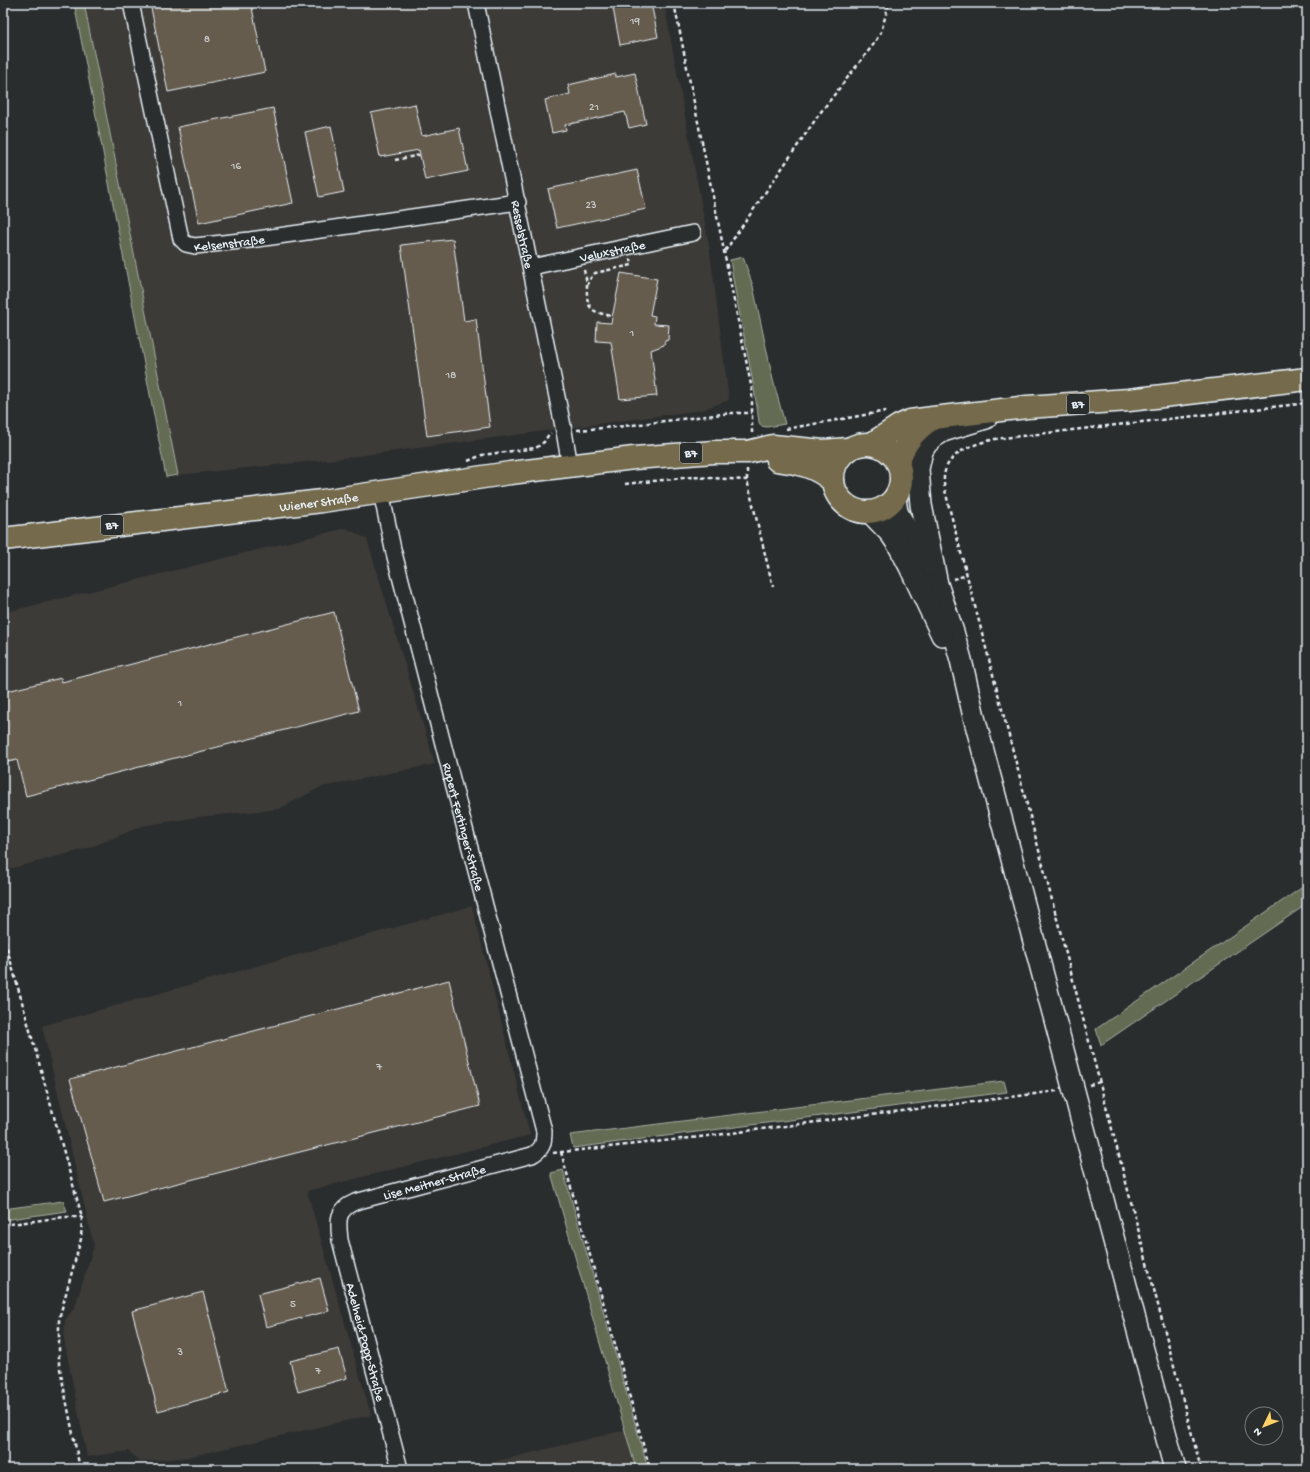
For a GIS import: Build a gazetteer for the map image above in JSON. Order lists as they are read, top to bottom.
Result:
{
  "streets": {
    "main road": ["B7", "Wiener Straße"],
    "street": [
      "Resselstraße",
      "Kelsenstraße",
      "Veluxstraße",
      "Rupert Fertinger-Straße",
      "Lise Meitner-Straße",
      "Adelheid-Popp-Straße"
    ]
  },
  "crossings": [
    ["Resselstraße", "Kelsenstraße"],
    ["Resselstraße", "Veluxstraße"],
    ["Resselstraße", "Wiener Straße"],
    ["B7", "Wiener Straße"],
    ["Wiener Straße", "Rupert Fertinger-Straße"],
    ["Rupert Fertinger-Straße", "Lise Meitner-Straße"],
    ["Lise Meitner-Straße", "Adelheid-Popp-Straße"]
  ],
  "house_numbers": [
    "19",
    "8",
    "21",
    "16",
    "23",
    "1",
    "18",
    "1",
    "7",
    "5",
    "3",
    "7"
  ],
  "north": "bottom left"
}
